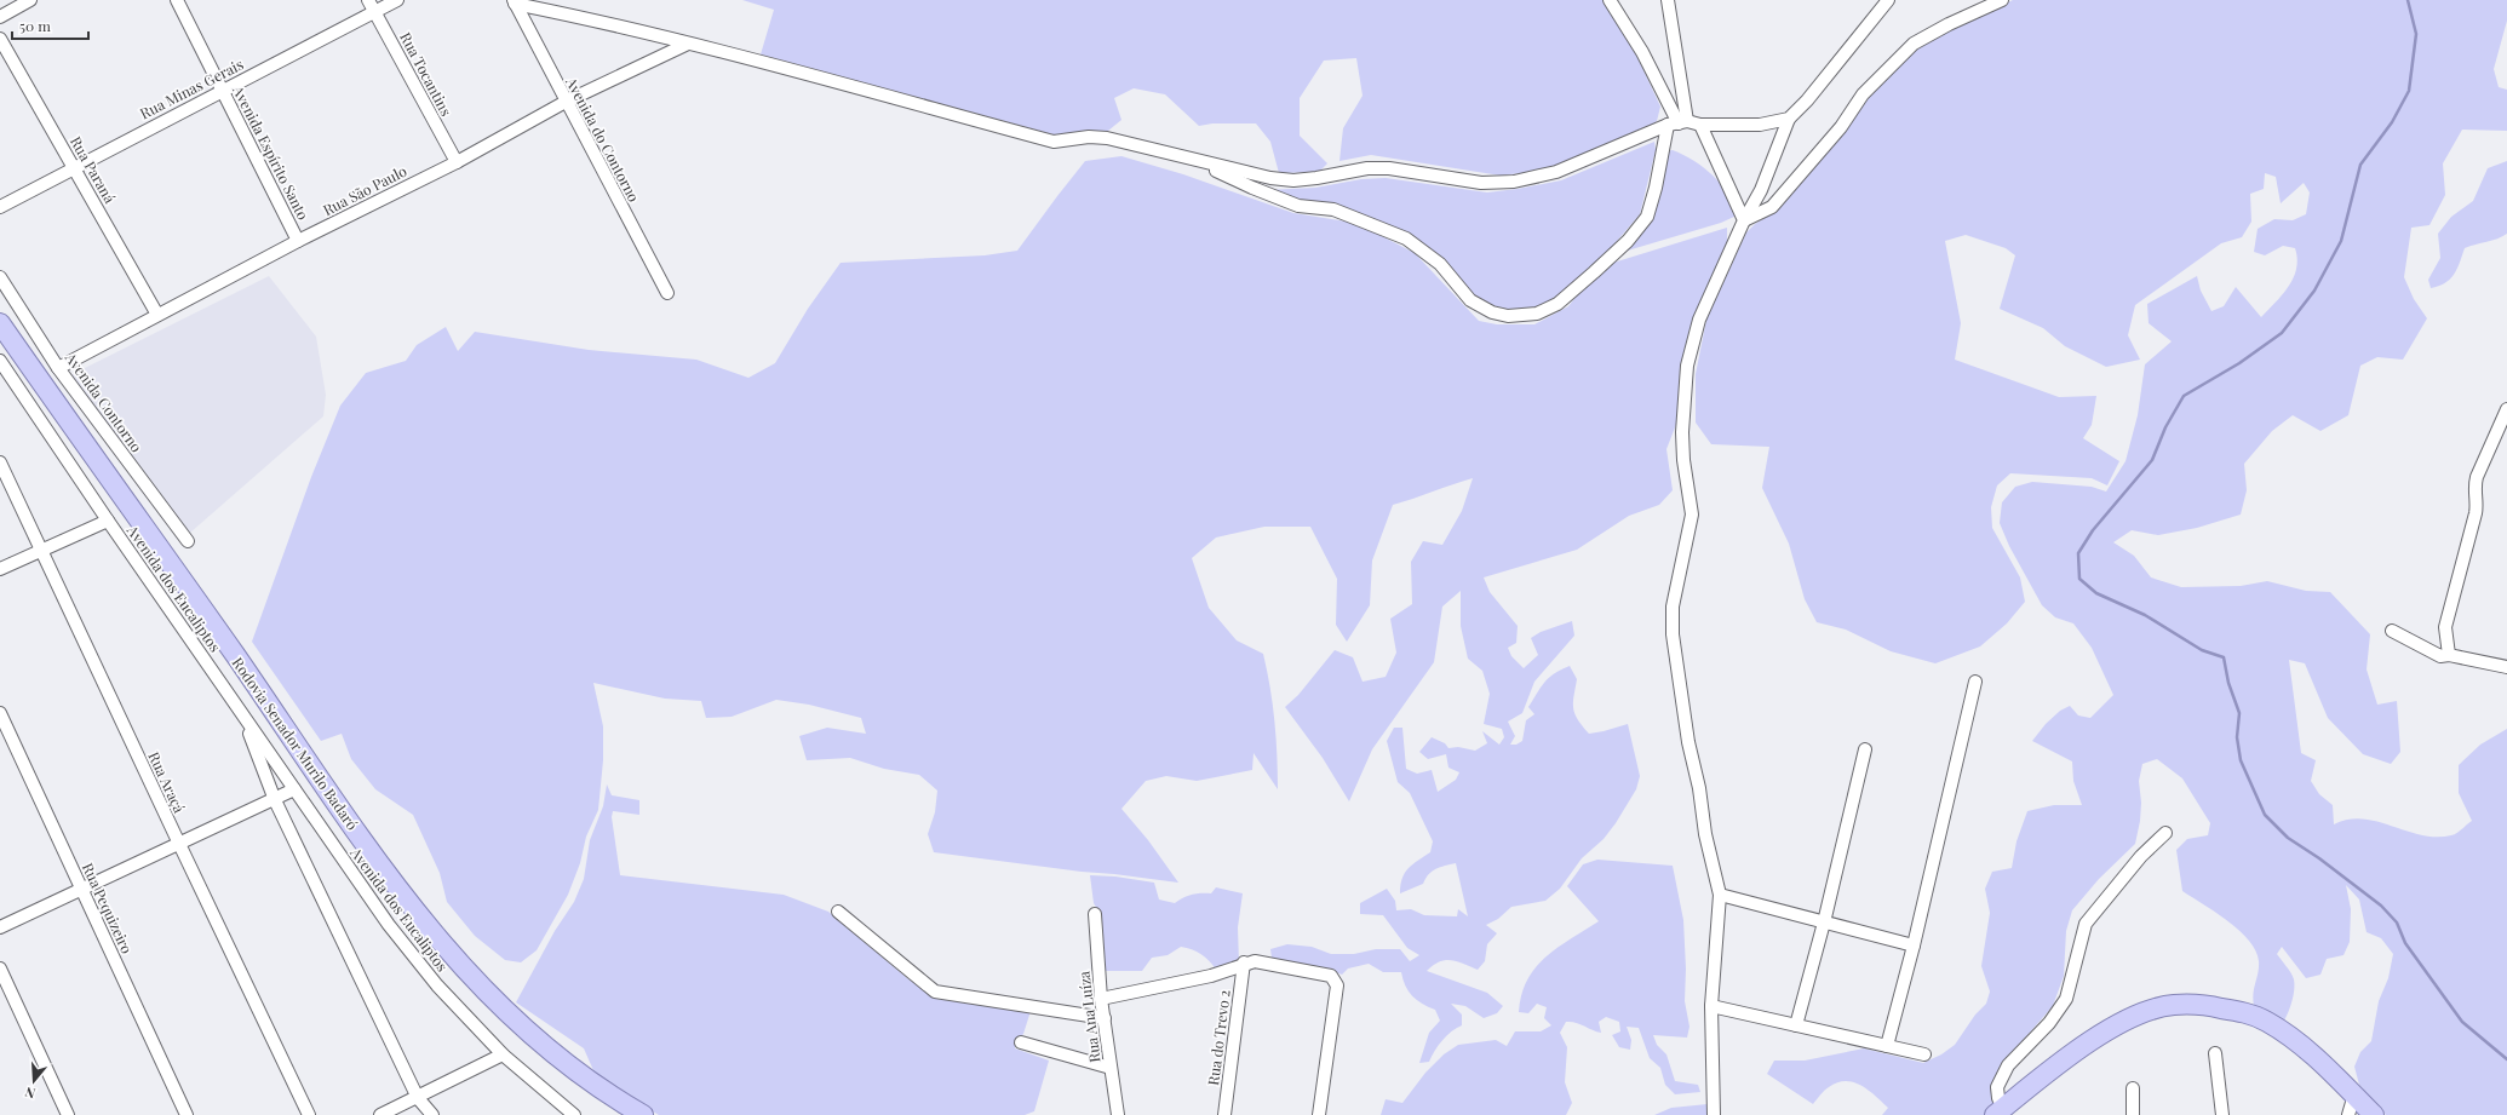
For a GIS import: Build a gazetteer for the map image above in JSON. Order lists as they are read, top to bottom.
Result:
{
  "streets": {
    "main road": ["Rodovia Senador Murilo Badaró"],
    "street": [
      "Rua Tocantins",
      "Rua Minas Gerais",
      "Avenida do Contorno",
      "Avenida Espírito Santo",
      "Rua Paraná",
      "Rua São Paulo",
      "Avenida Contorno",
      "Avenida dos Eucaliptos",
      "Rua Araçá",
      "Rua Pequizeiro",
      "Rua Ana Luíza",
      "Rua do Trevo 2"
    ]
  },
  "crossings": [
    ["Rua Tocantins", "Rua Minas Gerais"],
    ["Rua Tocantins", "Rua São Paulo"],
    ["Rua Minas Gerais", "Avenida Espírito Santo"],
    ["Rua Minas Gerais", "Rua Paraná"],
    ["Avenida do Contorno", "Rua São Paulo"],
    ["Avenida Espírito Santo", "Rua São Paulo"],
    ["Rua Paraná", "Rua São Paulo"],
    ["Rua São Paulo", "Avenida Contorno"]
  ],
  "scale_bar": "50 m",
  "north": "bottom"
}
